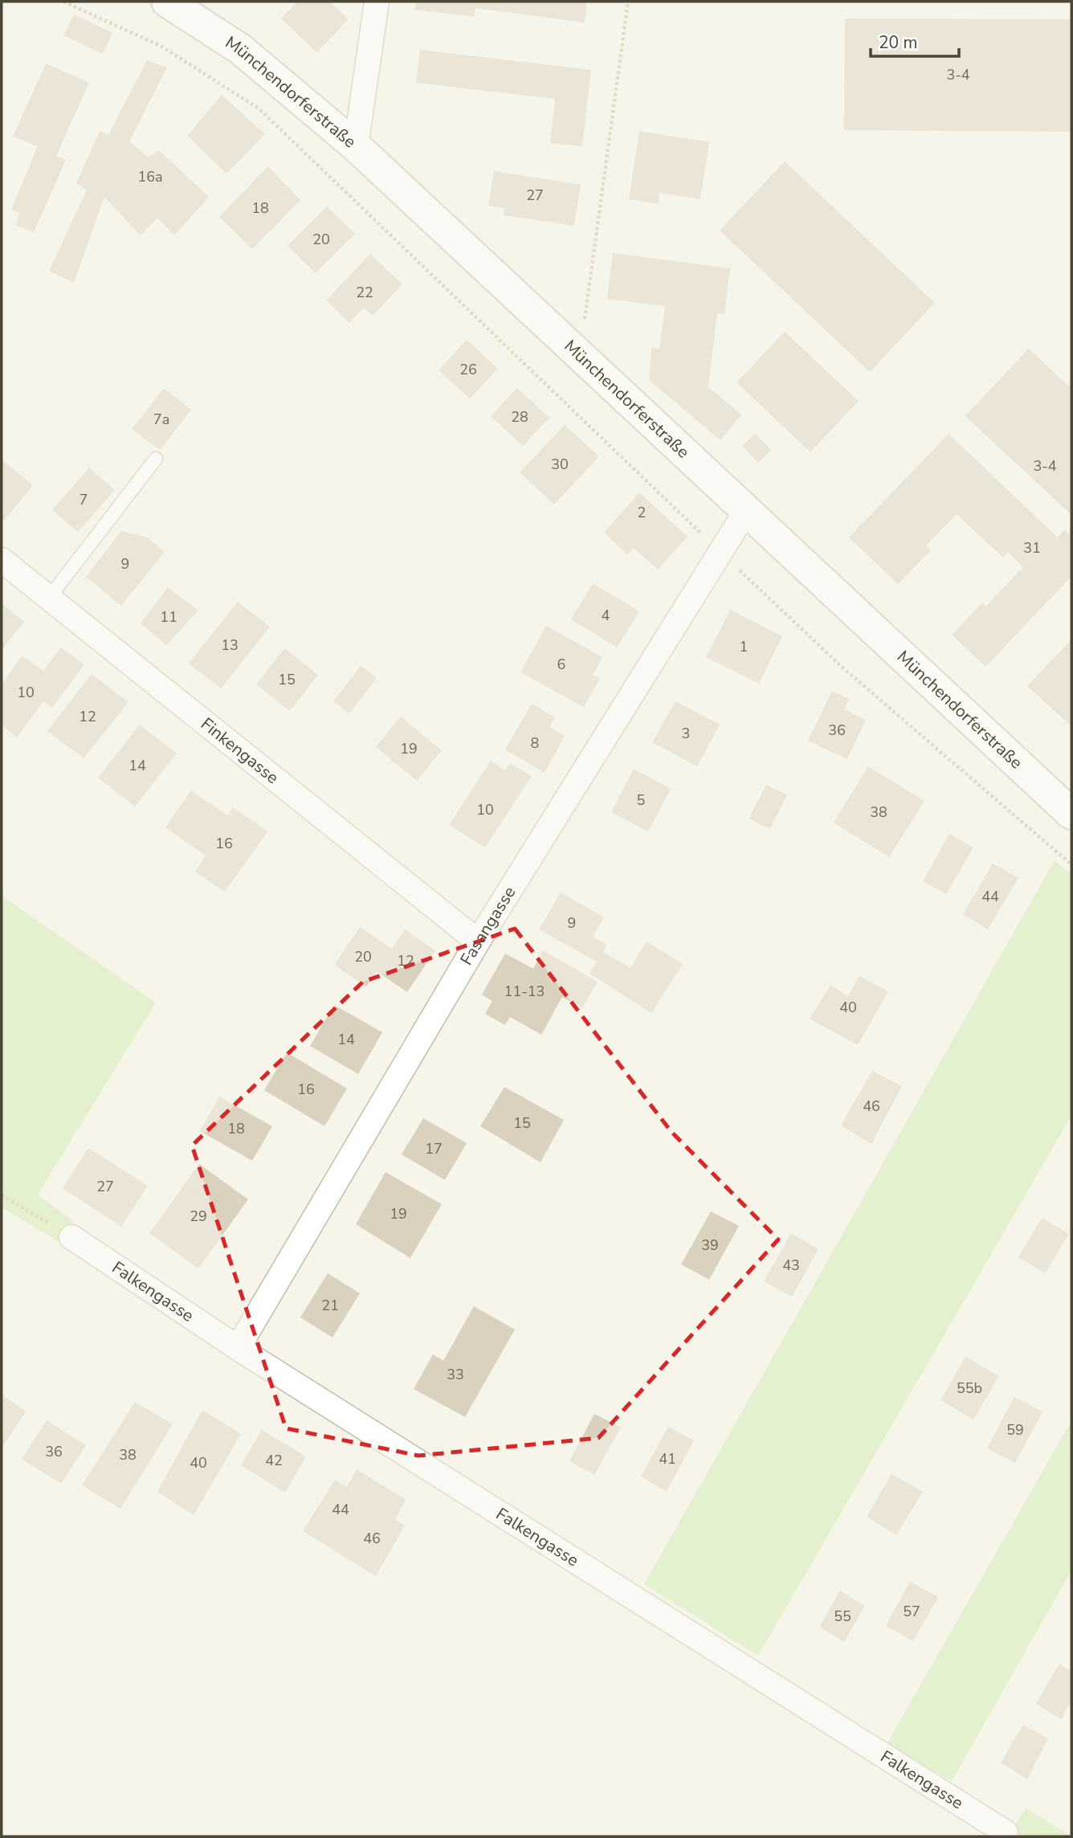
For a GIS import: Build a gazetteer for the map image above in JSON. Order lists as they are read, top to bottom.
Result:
{
  "streets": {
    "street": [
      "Münchendorferstraße",
      "Finkengasse",
      "Fasangasse",
      "Falkengasse"
    ]
  },
  "crossings": [
    ["Münchendorferstraße", "Fasangasse"],
    ["Finkengasse", "Fasangasse"],
    ["Fasangasse", "Falkengasse"]
  ],
  "house_numbers": [
    "3-4",
    "16a",
    "27",
    "18",
    "20",
    "22",
    "26",
    "28",
    "7a",
    "30",
    "3-4",
    "7",
    "2",
    "31",
    "9",
    "4",
    "11",
    "13",
    "1",
    "6",
    "15",
    "10",
    "12",
    "36",
    "3",
    "8",
    "19",
    "14",
    "5",
    "10",
    "38",
    "16",
    "44",
    "9",
    "20",
    "12",
    "11-13",
    "40",
    "14",
    "16",
    "46",
    "15",
    "18",
    "17",
    "27",
    "19",
    "29",
    "39",
    "43",
    "21",
    "33",
    "55b",
    "59",
    "36",
    "38",
    "41",
    "42",
    "40",
    "44",
    "46",
    "57",
    "55"
  ],
  "scale_bar": "20 m"
}
